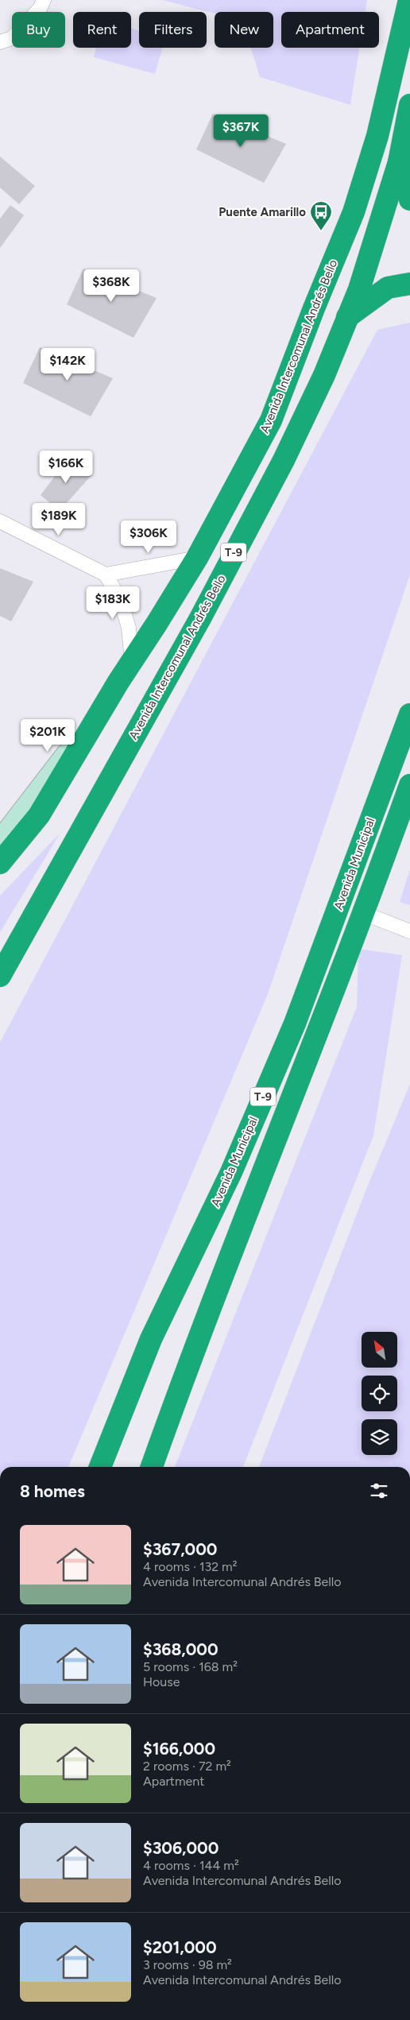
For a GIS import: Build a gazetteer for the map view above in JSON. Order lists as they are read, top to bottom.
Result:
{
  "streets": {
    "highway": ["Avenida Intercomunal Andrés Bello", "T-9", "Avenida Municipal"]
  },
  "places": {
    "bus stop": ["Puente Amarillo"]
  },
  "north": "top left",
  "page": {
    "chip": [
      "Buy",
      "Rent",
      "Filters",
      "New",
      "Apartment"
    ],
    "price": [
      "$367K",
      "$368K",
      "$142K",
      "$166K",
      "$189K",
      "$306K",
      "$183K",
      "$201K"
    ],
    "heading": "8 homes",
    "list": [
      {
        "name": "$367,000",
        "note": "4 rooms · 132 m² · Avenida Intercomunal Andrés Bello"
      },
      {
        "name": "$368,000",
        "note": "5 rooms · 168 m² · House"
      },
      {
        "name": "$166,000",
        "note": "2 rooms · 72 m² · Apartment"
      },
      {
        "name": "$306,000",
        "note": "4 rooms · 144 m² · Avenida Intercomunal Andrés Bello"
      },
      {
        "name": "$201,000",
        "note": "3 rooms · 98 m² · Avenida Intercomunal Andrés Bello"
      }
    ]
  }
}
